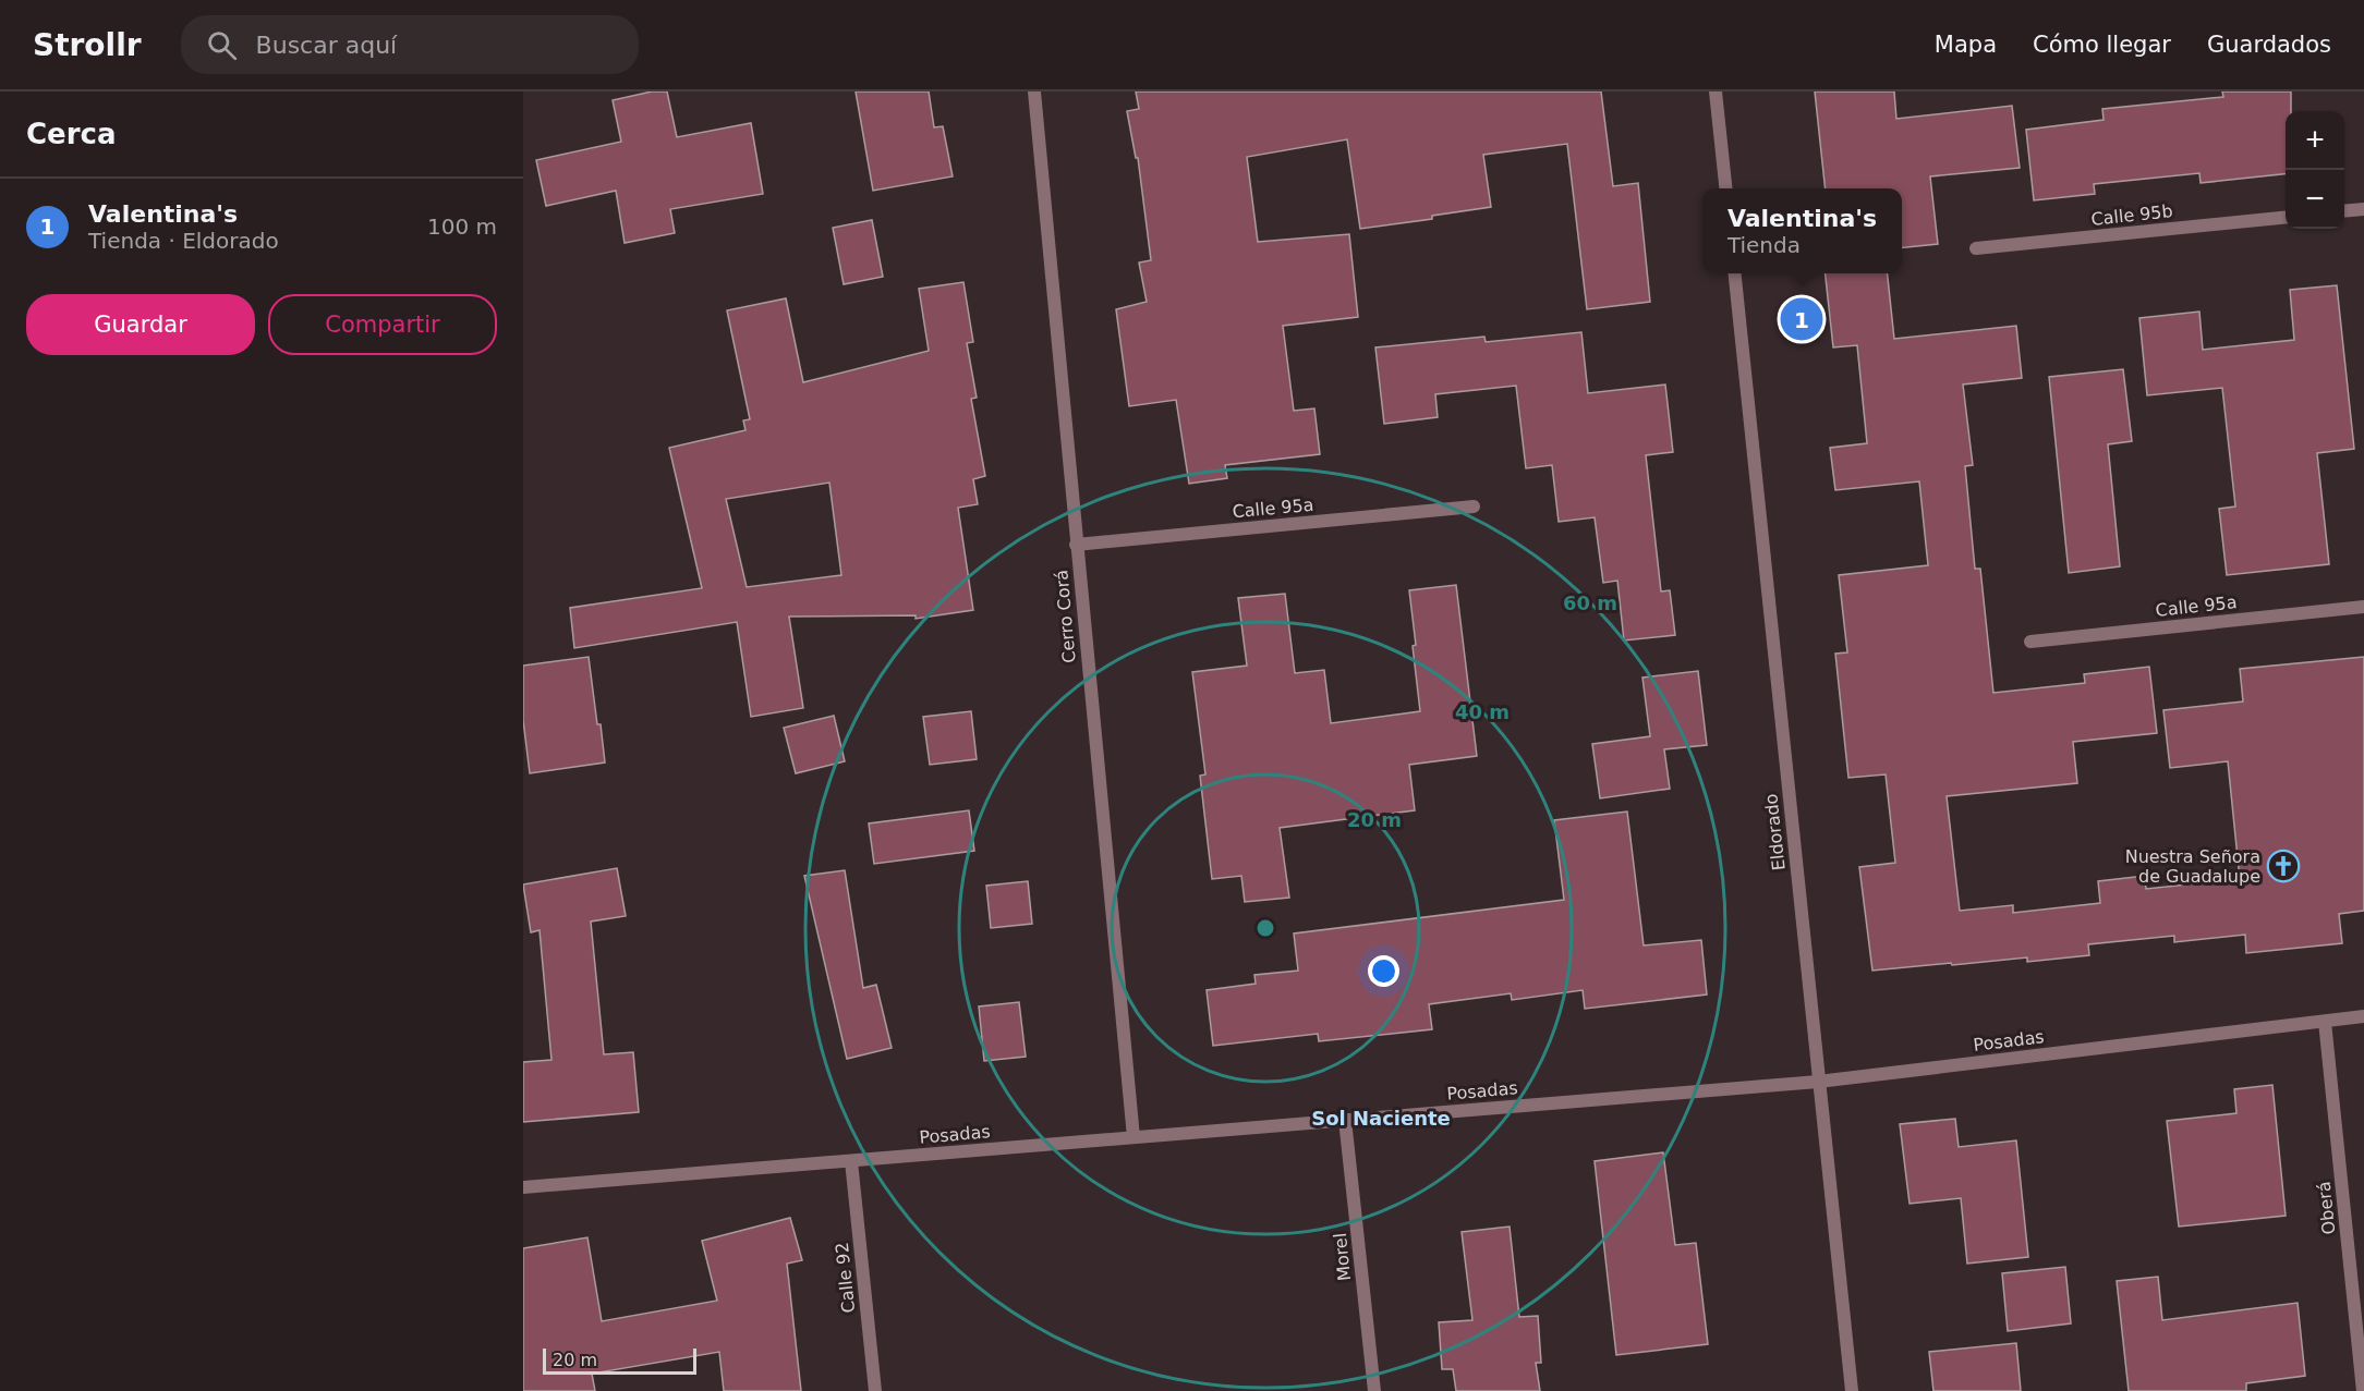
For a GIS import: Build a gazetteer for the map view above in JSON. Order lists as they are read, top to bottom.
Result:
{
  "streets": {
    "street": [
      "Calle 95b",
      "Calle 95a",
      "Cerro Corá",
      "Eldorado",
      "Posadas",
      "Oberá",
      "Morel",
      "Calle 92"
    ]
  },
  "crossings": [
    ["Calle 95a", "Cerro Corá"],
    ["Cerro Corá", "Posadas"],
    ["Eldorado", "Posadas"],
    ["Posadas", "Oberá"],
    ["Posadas", "Morel"],
    ["Posadas", "Calle 92"]
  ],
  "districts": ["Sol Naciente"],
  "places": {
    "church": ["Nuestra Señora de Guadalupe"]
  },
  "scale_bar": "20 m",
  "page": {
    "header": "Strollr",
    "search": "Buscar aquí",
    "nav": ["Mapa", "Cómo llegar", "Guardados"],
    "heading": "Cerca",
    "map_buttons": ["+", "−"],
    "list": [
      {
        "mark": "1",
        "name": "Valentina's",
        "note": "Tienda · Eldorado",
        "value": "100 m"
      }
    ],
    "popup": ["Valentina's", "Tienda"],
    "buttons": ["Guardar", "Compartir"],
    "pins": "1",
    "scale": "20 m"
  },
  "rings": ["60 m", "40 m", "20 m"]
}
